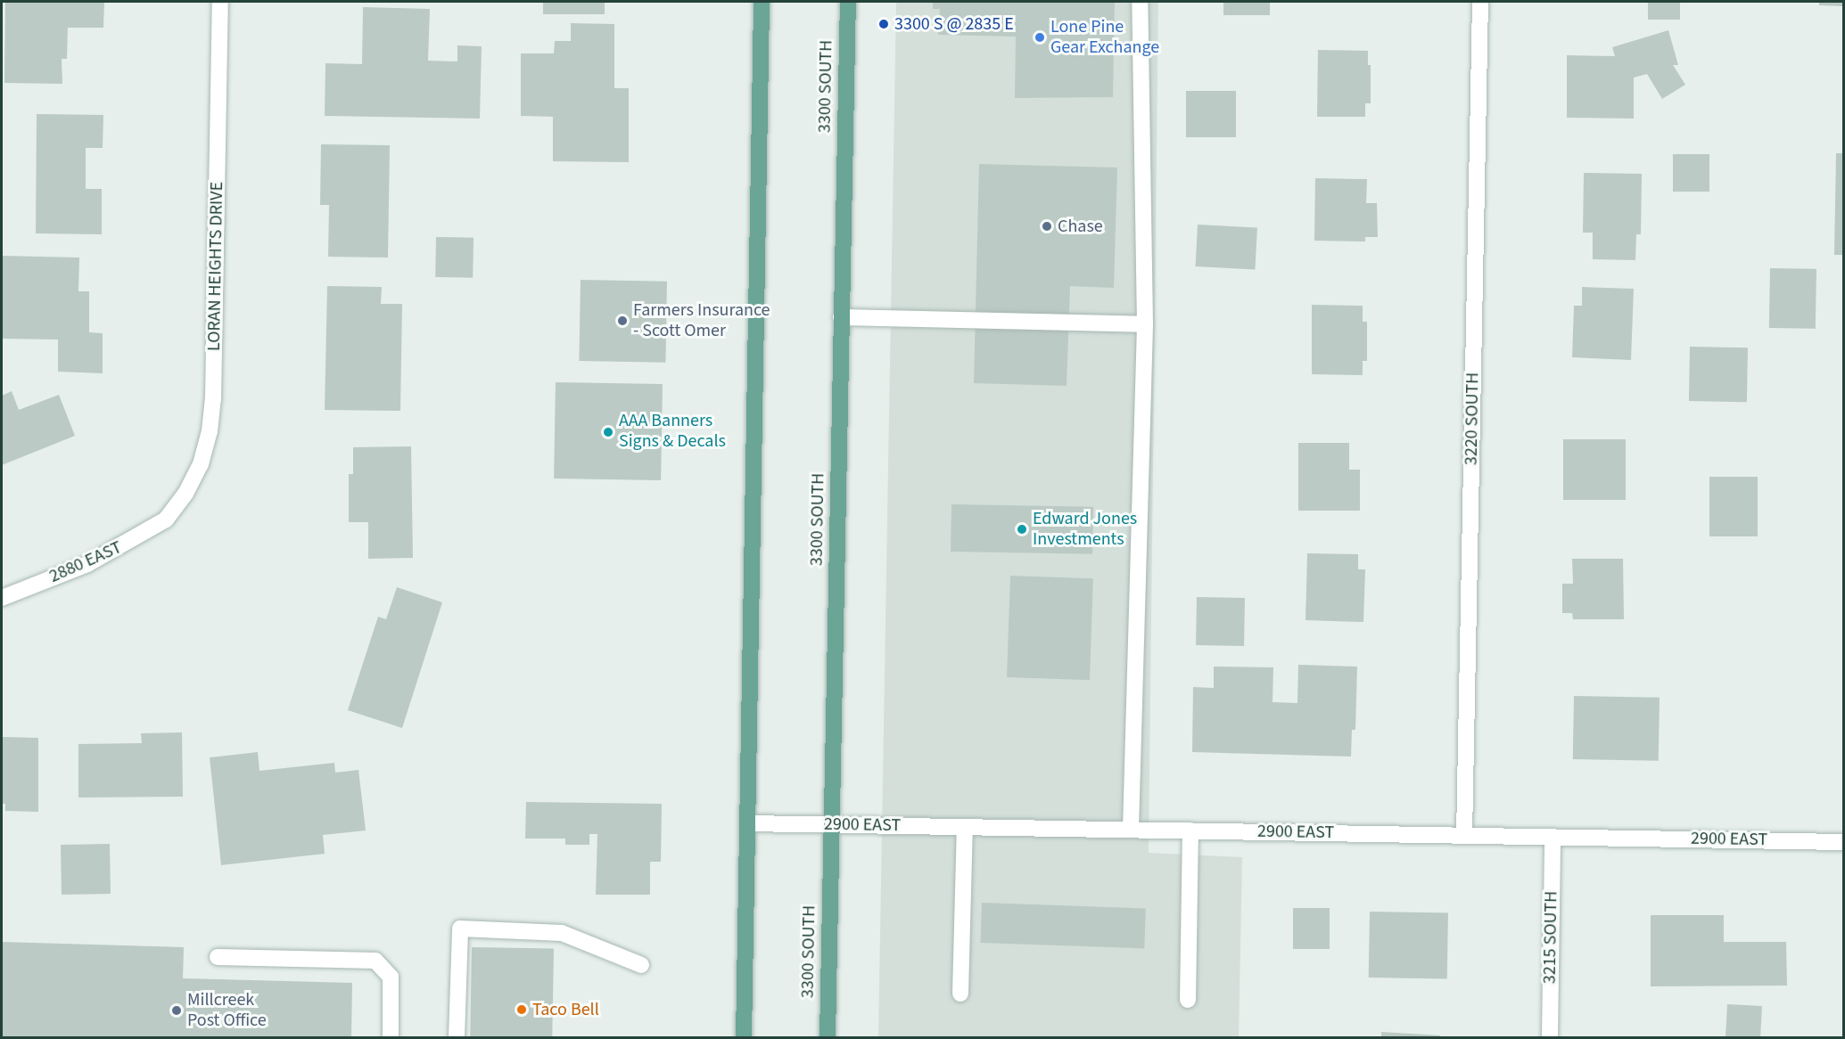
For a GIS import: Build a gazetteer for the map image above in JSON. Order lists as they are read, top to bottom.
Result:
{
  "streets": {
    "main road": ["3300 SOUTH"],
    "street": [
      "LORAN HEIGHTS DRIVE",
      "3220 SOUTH",
      "2880 EAST",
      "2900 EAST",
      "3215 SOUTH"
    ]
  },
  "crossings": [
    ["3300 SOUTH", "2900 EAST"],
    ["LORAN HEIGHTS DRIVE", "2880 EAST"],
    ["3220 SOUTH", "2900 EAST"],
    ["2900 EAST", "3215 SOUTH"]
  ],
  "places": [
    "3300 S @ 2835 E",
    "Lone Pine Gear Exchange",
    "Chase",
    "Farmers Insurance - Scott Omer",
    "AAA Banners Signs & Decals",
    "Edward Jones Investments",
    "Taco Bell",
    "Millcreek Post Office"
  ]
}
